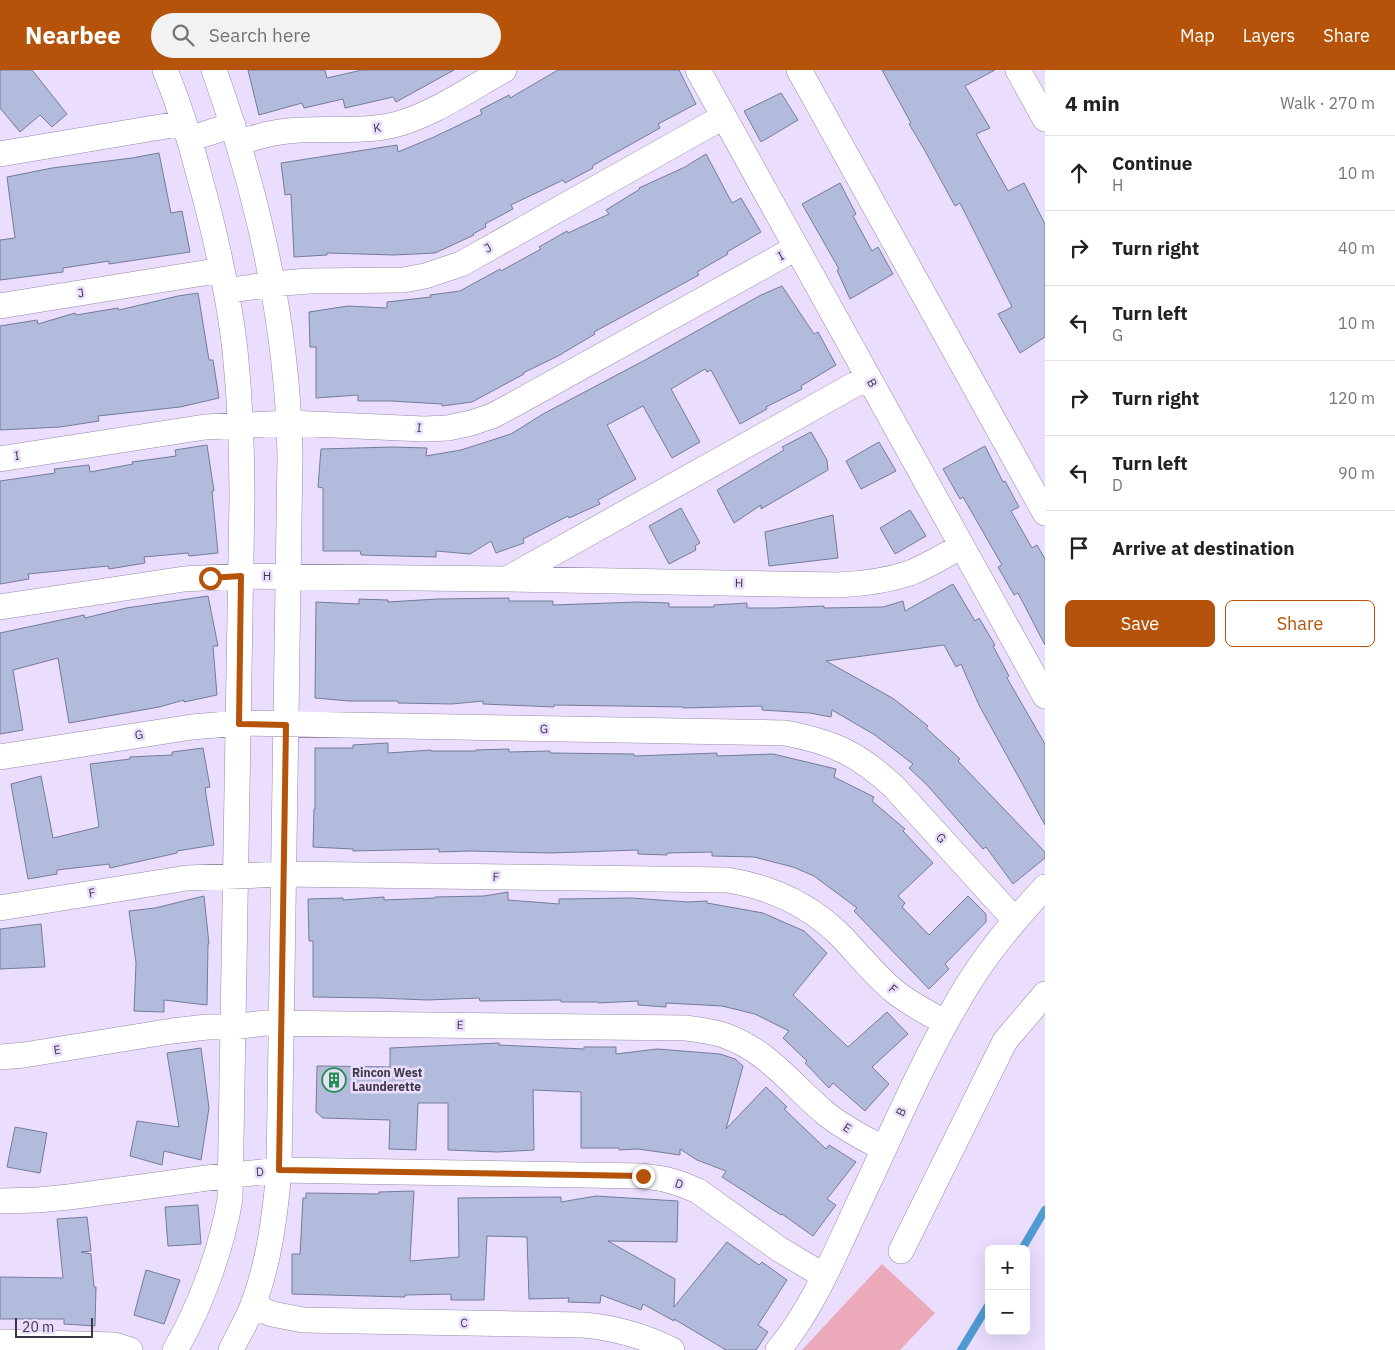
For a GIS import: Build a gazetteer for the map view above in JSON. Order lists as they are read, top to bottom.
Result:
{
  "streets": {
    "street": [
      "K",
      "J",
      "I",
      "B",
      "H",
      "G",
      "F",
      "E",
      "D",
      "C"
    ]
  },
  "crossings": [
    ["J", "B"],
    ["I", "B"],
    ["B", "H"],
    ["B", "G"],
    ["B", "F"],
    ["B", "E"],
    ["B", "D"]
  ],
  "places": {
    "building": ["Rincon West Launderette"]
  },
  "scale_bar": "20 m",
  "page": {
    "header": "Nearbee",
    "search": "Search here",
    "nav": ["Map", "Layers", "Share"],
    "heading": ["4 min", "Walk · 270 m"],
    "list": [
      ["Continue", "H", "10 m"],
      ["Turn right", "40 m"],
      ["Turn left", "G", "10 m"],
      ["Turn right", "120 m"],
      ["Turn left", "D", "90 m"],
      "Arrive at destination"
    ],
    "buttons": ["Save", "Share"],
    "map_buttons": ["+", "−"],
    "scale": "20 m"
  }
}
